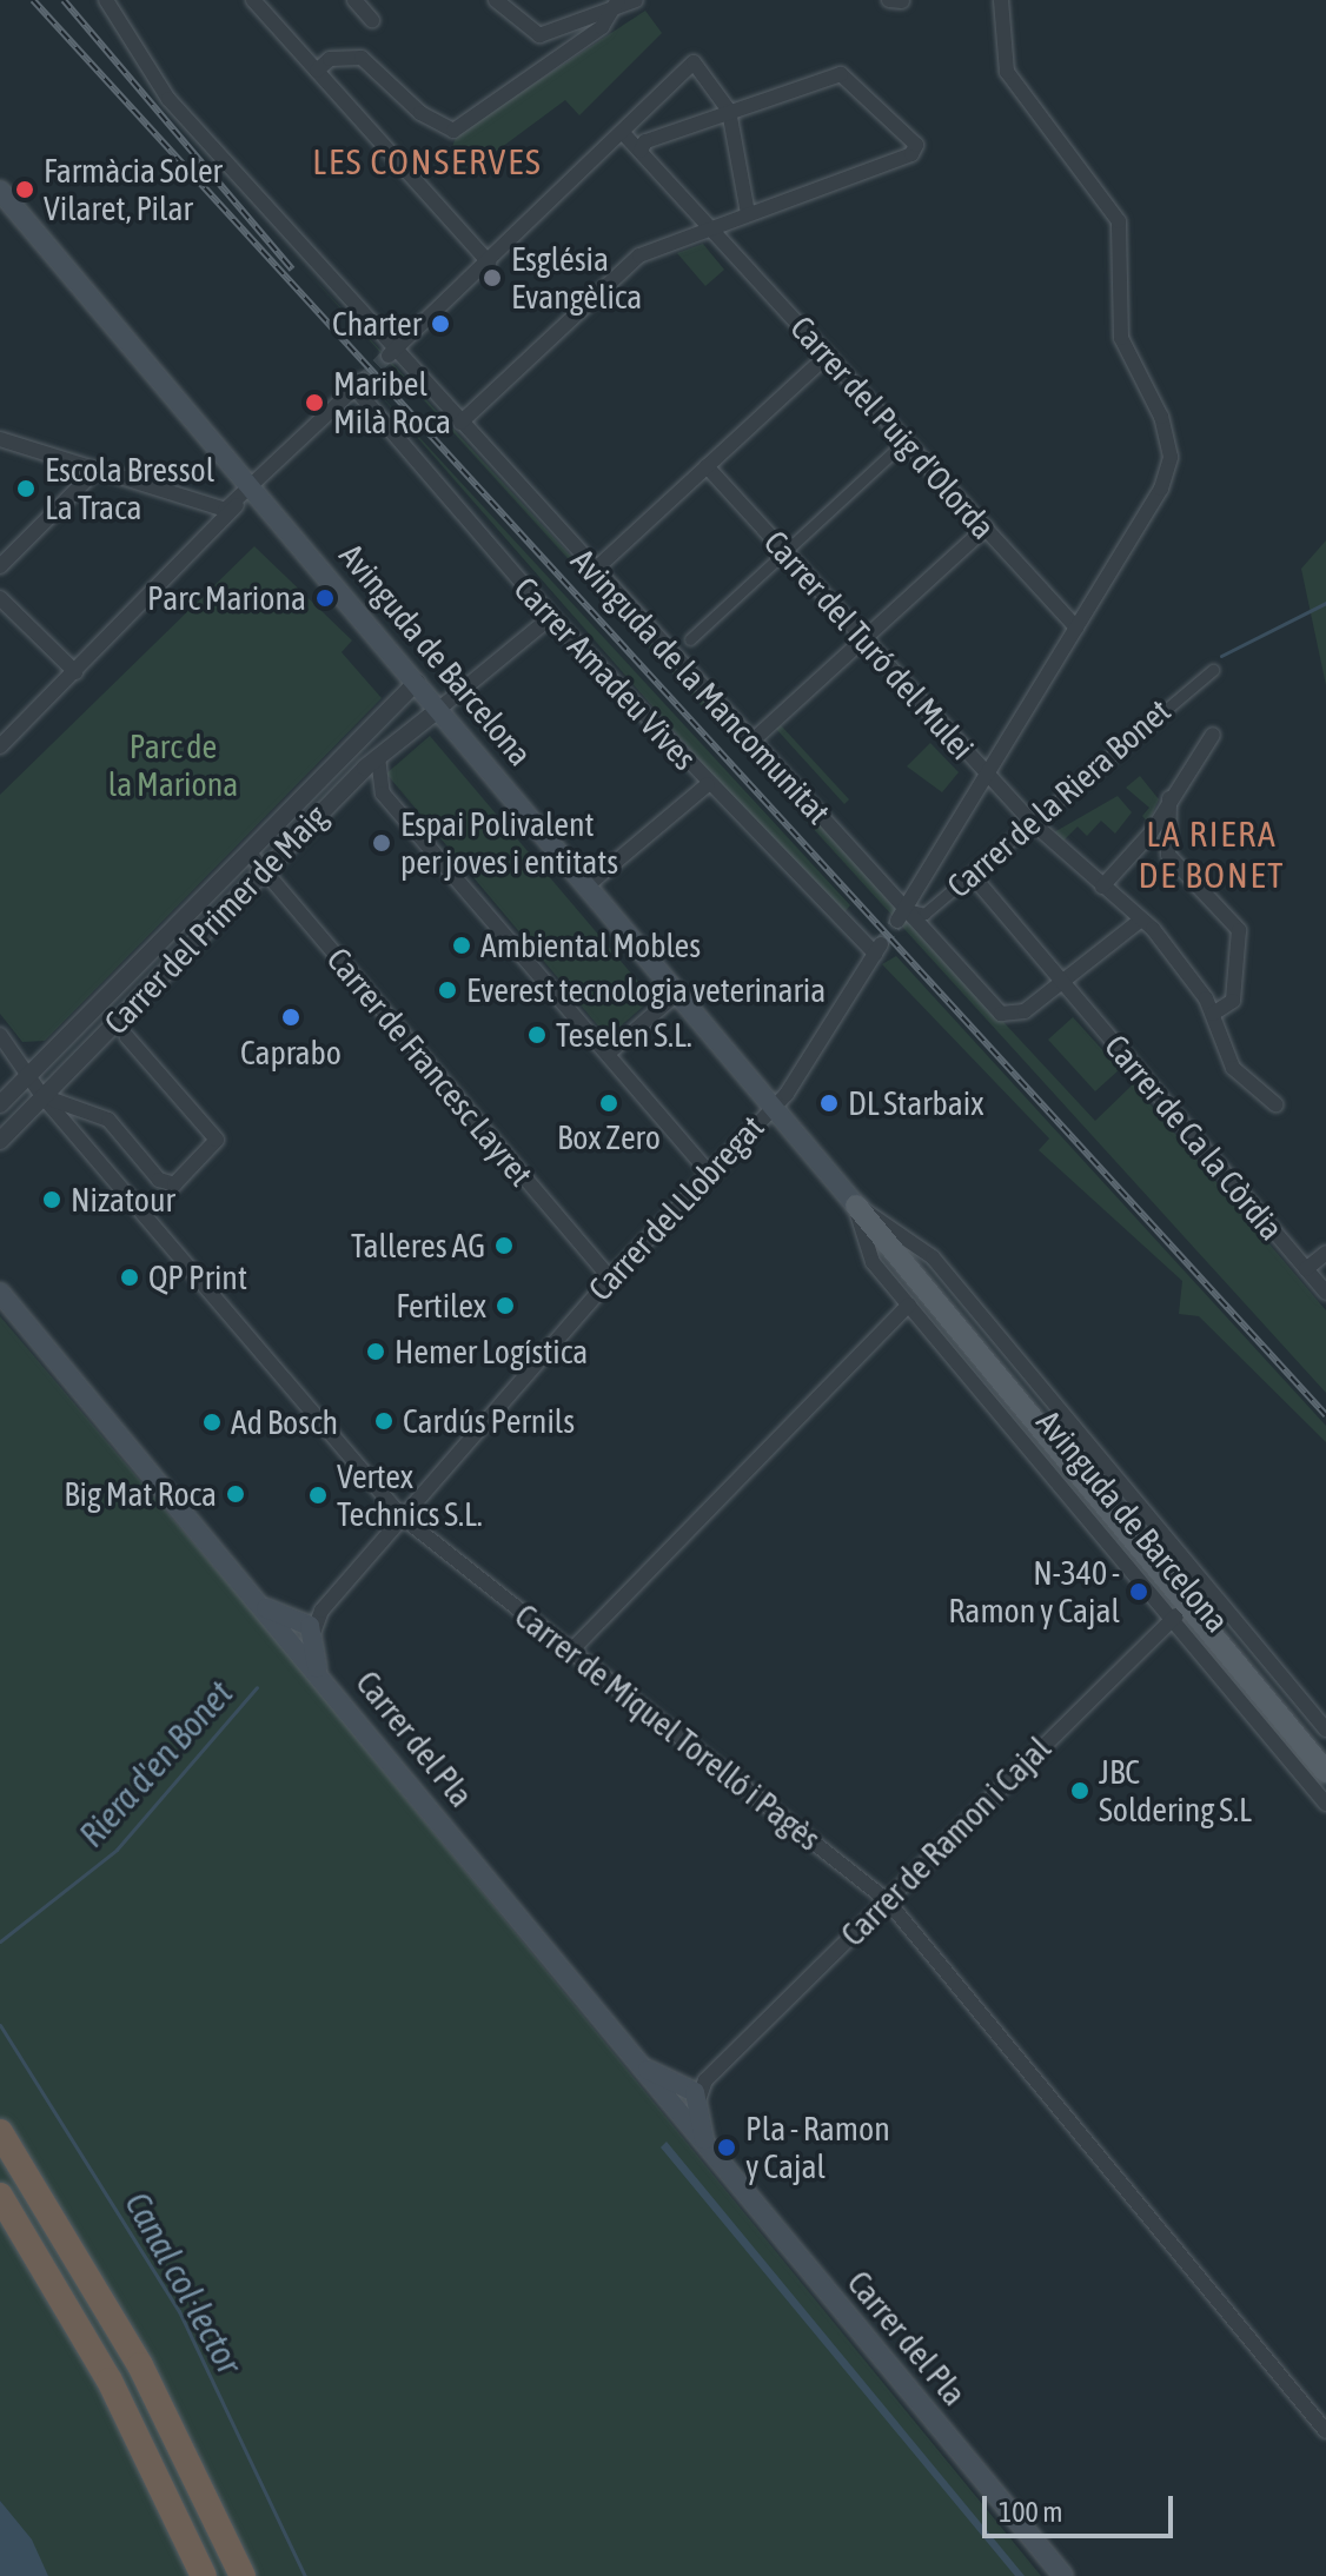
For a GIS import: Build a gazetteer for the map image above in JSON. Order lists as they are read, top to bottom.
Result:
{
  "streets": {
    "main road": ["Avinguda de Barcelona", "Carrer del Pla"],
    "street": [
      "Carrer del Puig d'Olorda",
      "Carrer del Turó del Mulei",
      "Carrer Amadeu Vives",
      "Avinguda de la Mancomunitat",
      "Carrer de la Riera Bonet",
      "Carrer del Primer de Maig",
      "Carrer de Francesc Layret",
      "Carrer de Ca la Còrdia",
      "Carrer del Llobregat",
      "Carrer de Miquel Torelló i Pagès",
      "Carrer de Ramon i Cajal"
    ]
  },
  "crossings": [
    ["Carrer del Puig d'Olorda", "Carrer de la Riera Bonet"],
    ["Carrer del Turó del Mulei", "Carrer de la Riera Bonet"],
    ["Avinguda de Barcelona", "Carrer Amadeu Vives"],
    ["Avinguda de Barcelona", "Carrer del Primer de Maig"],
    ["Avinguda de Barcelona", "Carrer del Llobregat"],
    ["Avinguda de Barcelona", "Carrer de Ramon i Cajal"],
    ["Carrer Amadeu Vives", "Carrer del Llobregat"],
    ["Avinguda de la Mancomunitat", "Carrer de la Riera Bonet"],
    ["Avinguda de la Mancomunitat", "Carrer de Ca la Còrdia"],
    ["Carrer de la Riera Bonet", "Carrer de Ca la Còrdia"],
    ["Carrer del Primer de Maig", "Carrer de Francesc Layret"],
    ["Carrer del Primer de Maig", "Carrer de Miquel Torelló i Pagès"],
    ["Carrer de Francesc Layret", "Carrer del Llobregat"],
    ["Carrer del Llobregat", "Carrer de Miquel Torelló i Pagès"],
    ["Carrer del Llobregat", "Carrer del Pla"],
    ["Carrer de Miquel Torelló i Pagès", "Carrer de Ramon i Cajal"],
    ["Carrer del Pla", "Carrer de Ramon i Cajal"]
  ],
  "districts": ["LES CONSERVES", "LA RIERA DE BONET"],
  "water": ["Riera d'en Bonet", "Canal col·lector"],
  "parks": ["Parc de la Mariona"],
  "places": [
    "Farmàcia Soler Vilaret, Pilar",
    "Església Evangèlica",
    "Charter",
    "Maribel Milà Roca",
    "Escola Bressol La Traca",
    "Parc Mariona",
    "Espai Polivalent per joves i entitats",
    "Ambiental Mobles",
    "Everest tecnologia veterinaria",
    "Caprabo",
    "Teselen S.L.",
    "Box Zero",
    "DL Starbaix",
    "Nizatour",
    "Talleres AG",
    "QP Print",
    "Fertilex",
    "Hemer Logística",
    "Cardús Pernils",
    "Ad Bosch",
    "Big Mat Roca",
    "Vertex Technics S.L.",
    "N-340 - Ramon y Cajal",
    "JBC Soldering S.L",
    "Pla - Ramon y Cajal"
  ],
  "scale_bar": "100 m"
}
